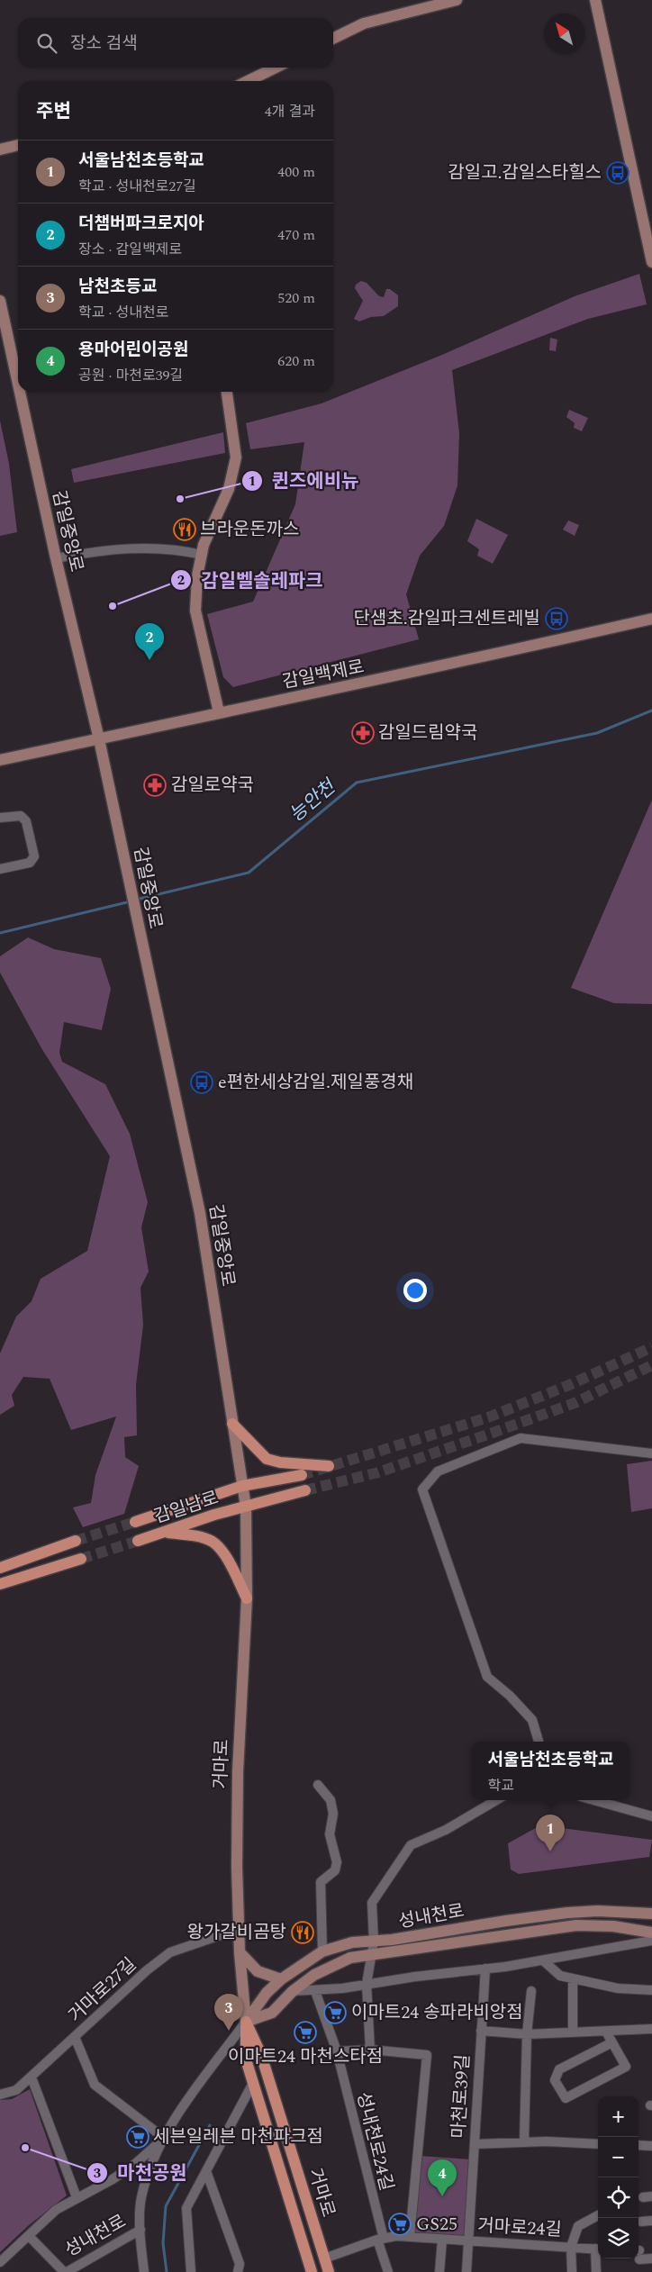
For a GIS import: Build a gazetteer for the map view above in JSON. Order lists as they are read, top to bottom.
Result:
{
  "streets": {
    "main road": [
      "감일중앙로",
      "감일백제로",
      "감일남로",
      "거마로",
      "성내천로"
    ],
    "street": [
      "거마로27길",
      "마천로39길",
      "성내천로24길",
      "거마로24길"
    ]
  },
  "crossings": [
    ["감일중앙로", "감일백제로"],
    ["감일중앙로", "감일남로"],
    ["감일중앙로", "거마로"],
    ["감일남로", "거마로"],
    ["거마로", "성내천로"],
    ["거마로", "거마로27길"],
    ["거마로", "거마로24길"],
    ["마천로39길", "거마로24길"],
    ["성내천로24길", "거마로24길"]
  ],
  "water": ["능안천"],
  "places": {
    "bus stop": ["감일고.감일스타힐스", "단샘초.감일파크센트레빌", "e편한세상감일.제일풍경채"],
    "other": ["퀸즈에비뉴", "감일벨솔레파크", "마천공원"],
    "restaurant": ["브라운돈까스", "왕가갈비곰탕"],
    "pharmacy": ["감일드림약국", "감일로약국"],
    "supermarket": [
      "이마트24 송파라비앙점",
      "이마트24 마천스타점",
      "세븐일레븐 마천파크점",
      "GS25"
    ]
  },
  "north": "top left",
  "page": {
    "search": "장소 검색",
    "heading": ["주변", "4개 결과"],
    "list": [
      {
        "mark": "1",
        "name": "서울남천초등학교",
        "note": "학교 · 성내천로27길",
        "value": "400 m"
      },
      {
        "mark": "2",
        "name": "더챔버파크로지아",
        "note": "장소 · 감일백제로",
        "value": "470 m"
      },
      {
        "mark": "3",
        "name": "남천초등교",
        "note": "학교 · 성내천로",
        "value": "520 m"
      },
      {
        "mark": "4",
        "name": "용마어린이공원",
        "note": "공원 · 마천로39길",
        "value": "620 m"
      }
    ],
    "pins": [
      "2",
      "1",
      "3",
      "4"
    ],
    "popup": ["서울남천초등학교", "학교"],
    "map_buttons": ["+", "−"]
  }
}
